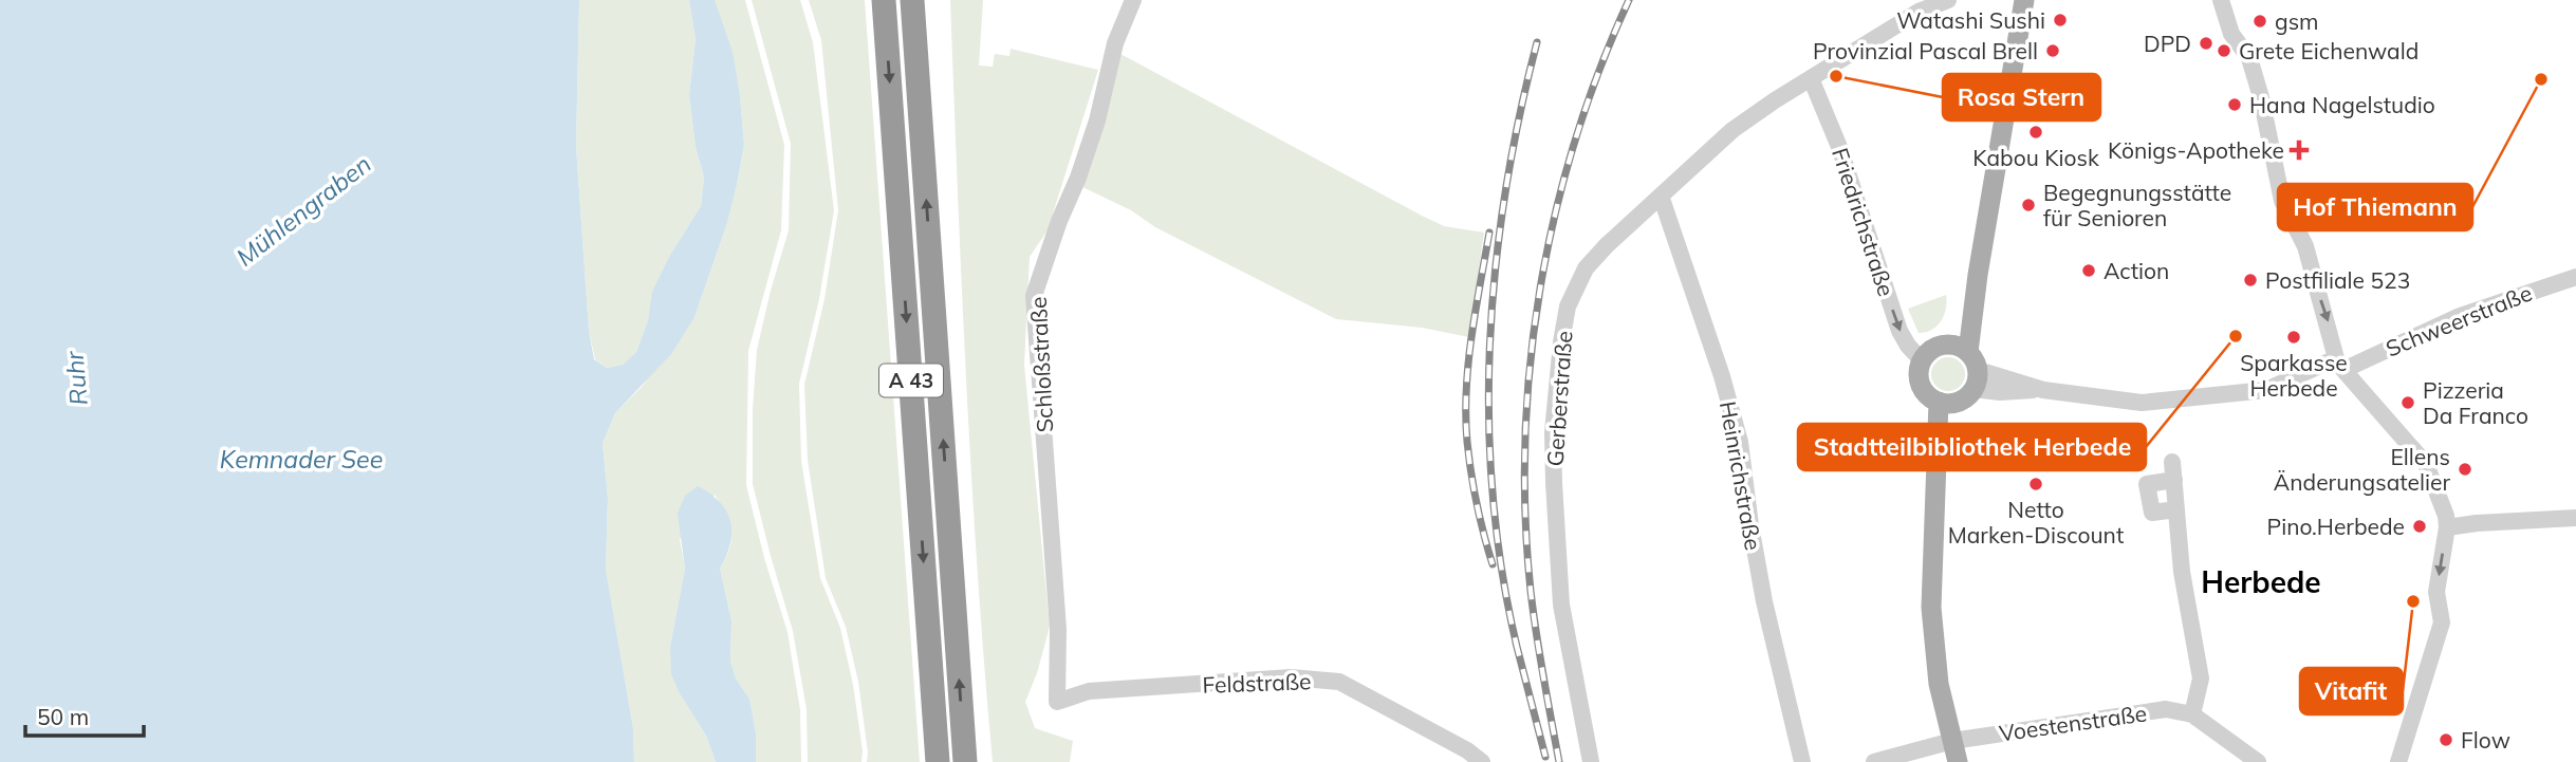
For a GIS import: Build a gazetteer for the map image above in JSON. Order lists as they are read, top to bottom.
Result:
{
  "streets": {
    "highway": ["A 43"],
    "street": [
      "Friedrichstraße",
      "Schweerstraße",
      "Schloßstraße",
      "Gerberstraße",
      "Heinrichstraße",
      "Feldstraße",
      "Voestenstraße"
    ]
  },
  "crossings": [
    ["Friedrichstraße", "Schweerstraße"],
    ["Friedrichstraße", "Gerberstraße"],
    ["Schloßstraße", "Feldstraße"],
    ["Gerberstraße", "Heinrichstraße"]
  ],
  "one_way": ["Friedrichstraße"],
  "districts": ["Herbede"],
  "water": ["Mühlengraben", "Ruhr", "Kemnader See"],
  "places": {
    "other": [
      "Watashi Sushi",
      "gsm",
      "DPD",
      "Provinzial Pascal Brell",
      "Grete Eichenwald",
      "Rosa Stern",
      "Hof Thiemann",
      "Hana Nagelstudio",
      "Kabou Kiosk",
      "Begegnungsstätte für Senioren",
      "Action",
      "Postfiliale 523",
      "Stadtteilbibliothek Herbede",
      "Sparkasse Herbede",
      "Pizzeria Da Franco",
      "Ellens Änderungsatelier",
      "Netto Marken-Discount",
      "Pino.Herbede",
      "Vitafit",
      "Flow"
    ],
    "health": ["Königs-Apotheke"]
  },
  "scale_bar": "50 m"
}
